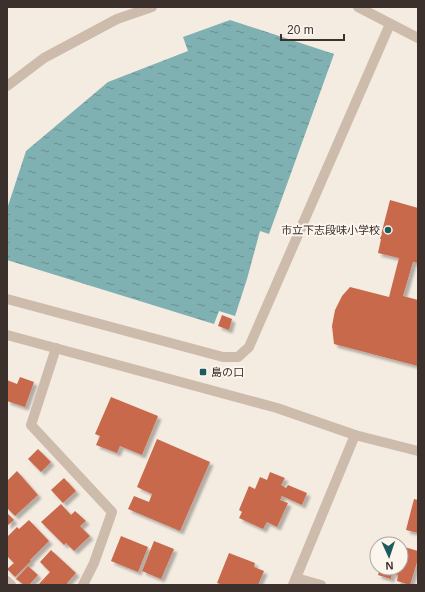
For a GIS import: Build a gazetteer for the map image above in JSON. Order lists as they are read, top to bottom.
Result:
{
  "places": {
    "other": ["市立下志段味小学校"],
    "transit": ["島の口"]
  },
  "scale_bar": "20 m",
  "north": "bottom"
}
